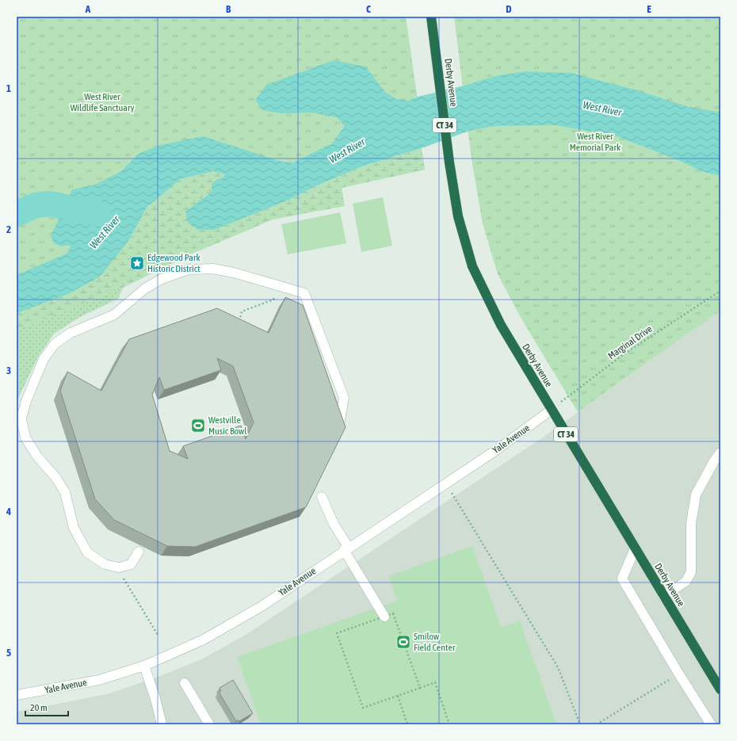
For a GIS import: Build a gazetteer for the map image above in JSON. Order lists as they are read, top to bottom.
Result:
{
  "streets": {
    "highway": ["Derby Avenue", "CT 34"],
    "street": ["Yale Avenue"],
    "path": ["Marginal Drive"]
  },
  "crossings": [
    ["Derby Avenue", "Marginal Drive"],
    ["Derby Avenue", "Yale Avenue"],
    ["Marginal Drive", "Yale Avenue"]
  ],
  "water": ["West River"],
  "parks": ["West River Wildlife Sanctuary", "West River Memorial Park"],
  "places": {
    "place": ["Edgewood Park Historic District"],
    "sports": ["Westville Music Bowl", "Smilow Field Center"]
  },
  "scale_bar": "20 m",
  "grid": {
    "columns": [
      "A",
      "B",
      "C",
      "D",
      "E"
    ],
    "rows": [
      "1",
      "2",
      "3",
      "4",
      "5"
    ]
  }
}
